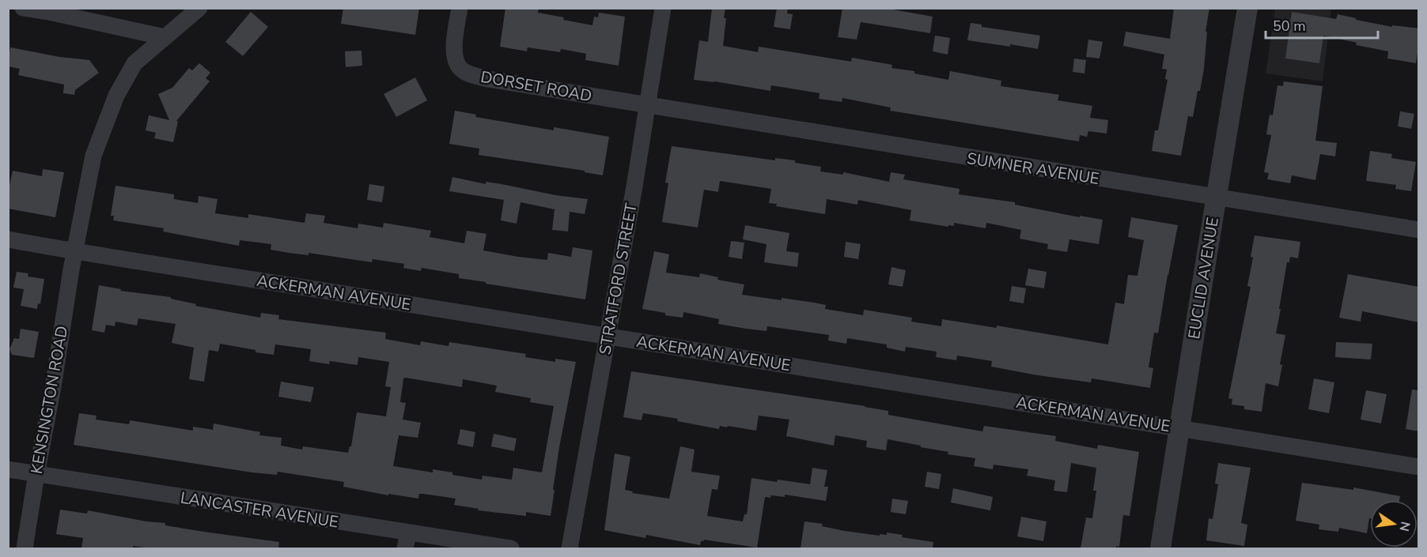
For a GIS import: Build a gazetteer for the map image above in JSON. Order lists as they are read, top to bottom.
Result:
{
  "streets": {
    "street": [
      "DORSET ROAD",
      "SUMNER AVENUE",
      "EUCLID AVENUE",
      "STRATFORD STREET",
      "ACKERMAN AVENUE",
      "KENSINGTON ROAD",
      "LANCASTER AVENUE"
    ]
  },
  "crossings": [
    ["DORSET ROAD", "SUMNER AVENUE"],
    ["DORSET ROAD", "STRATFORD STREET"],
    ["SUMNER AVENUE", "EUCLID AVENUE"],
    ["SUMNER AVENUE", "STRATFORD STREET"],
    ["EUCLID AVENUE", "ACKERMAN AVENUE"],
    ["STRATFORD STREET", "ACKERMAN AVENUE"],
    ["ACKERMAN AVENUE", "KENSINGTON ROAD"],
    ["KENSINGTON ROAD", "LANCASTER AVENUE"]
  ],
  "scale_bar": "50 m",
  "north": "right"
}
